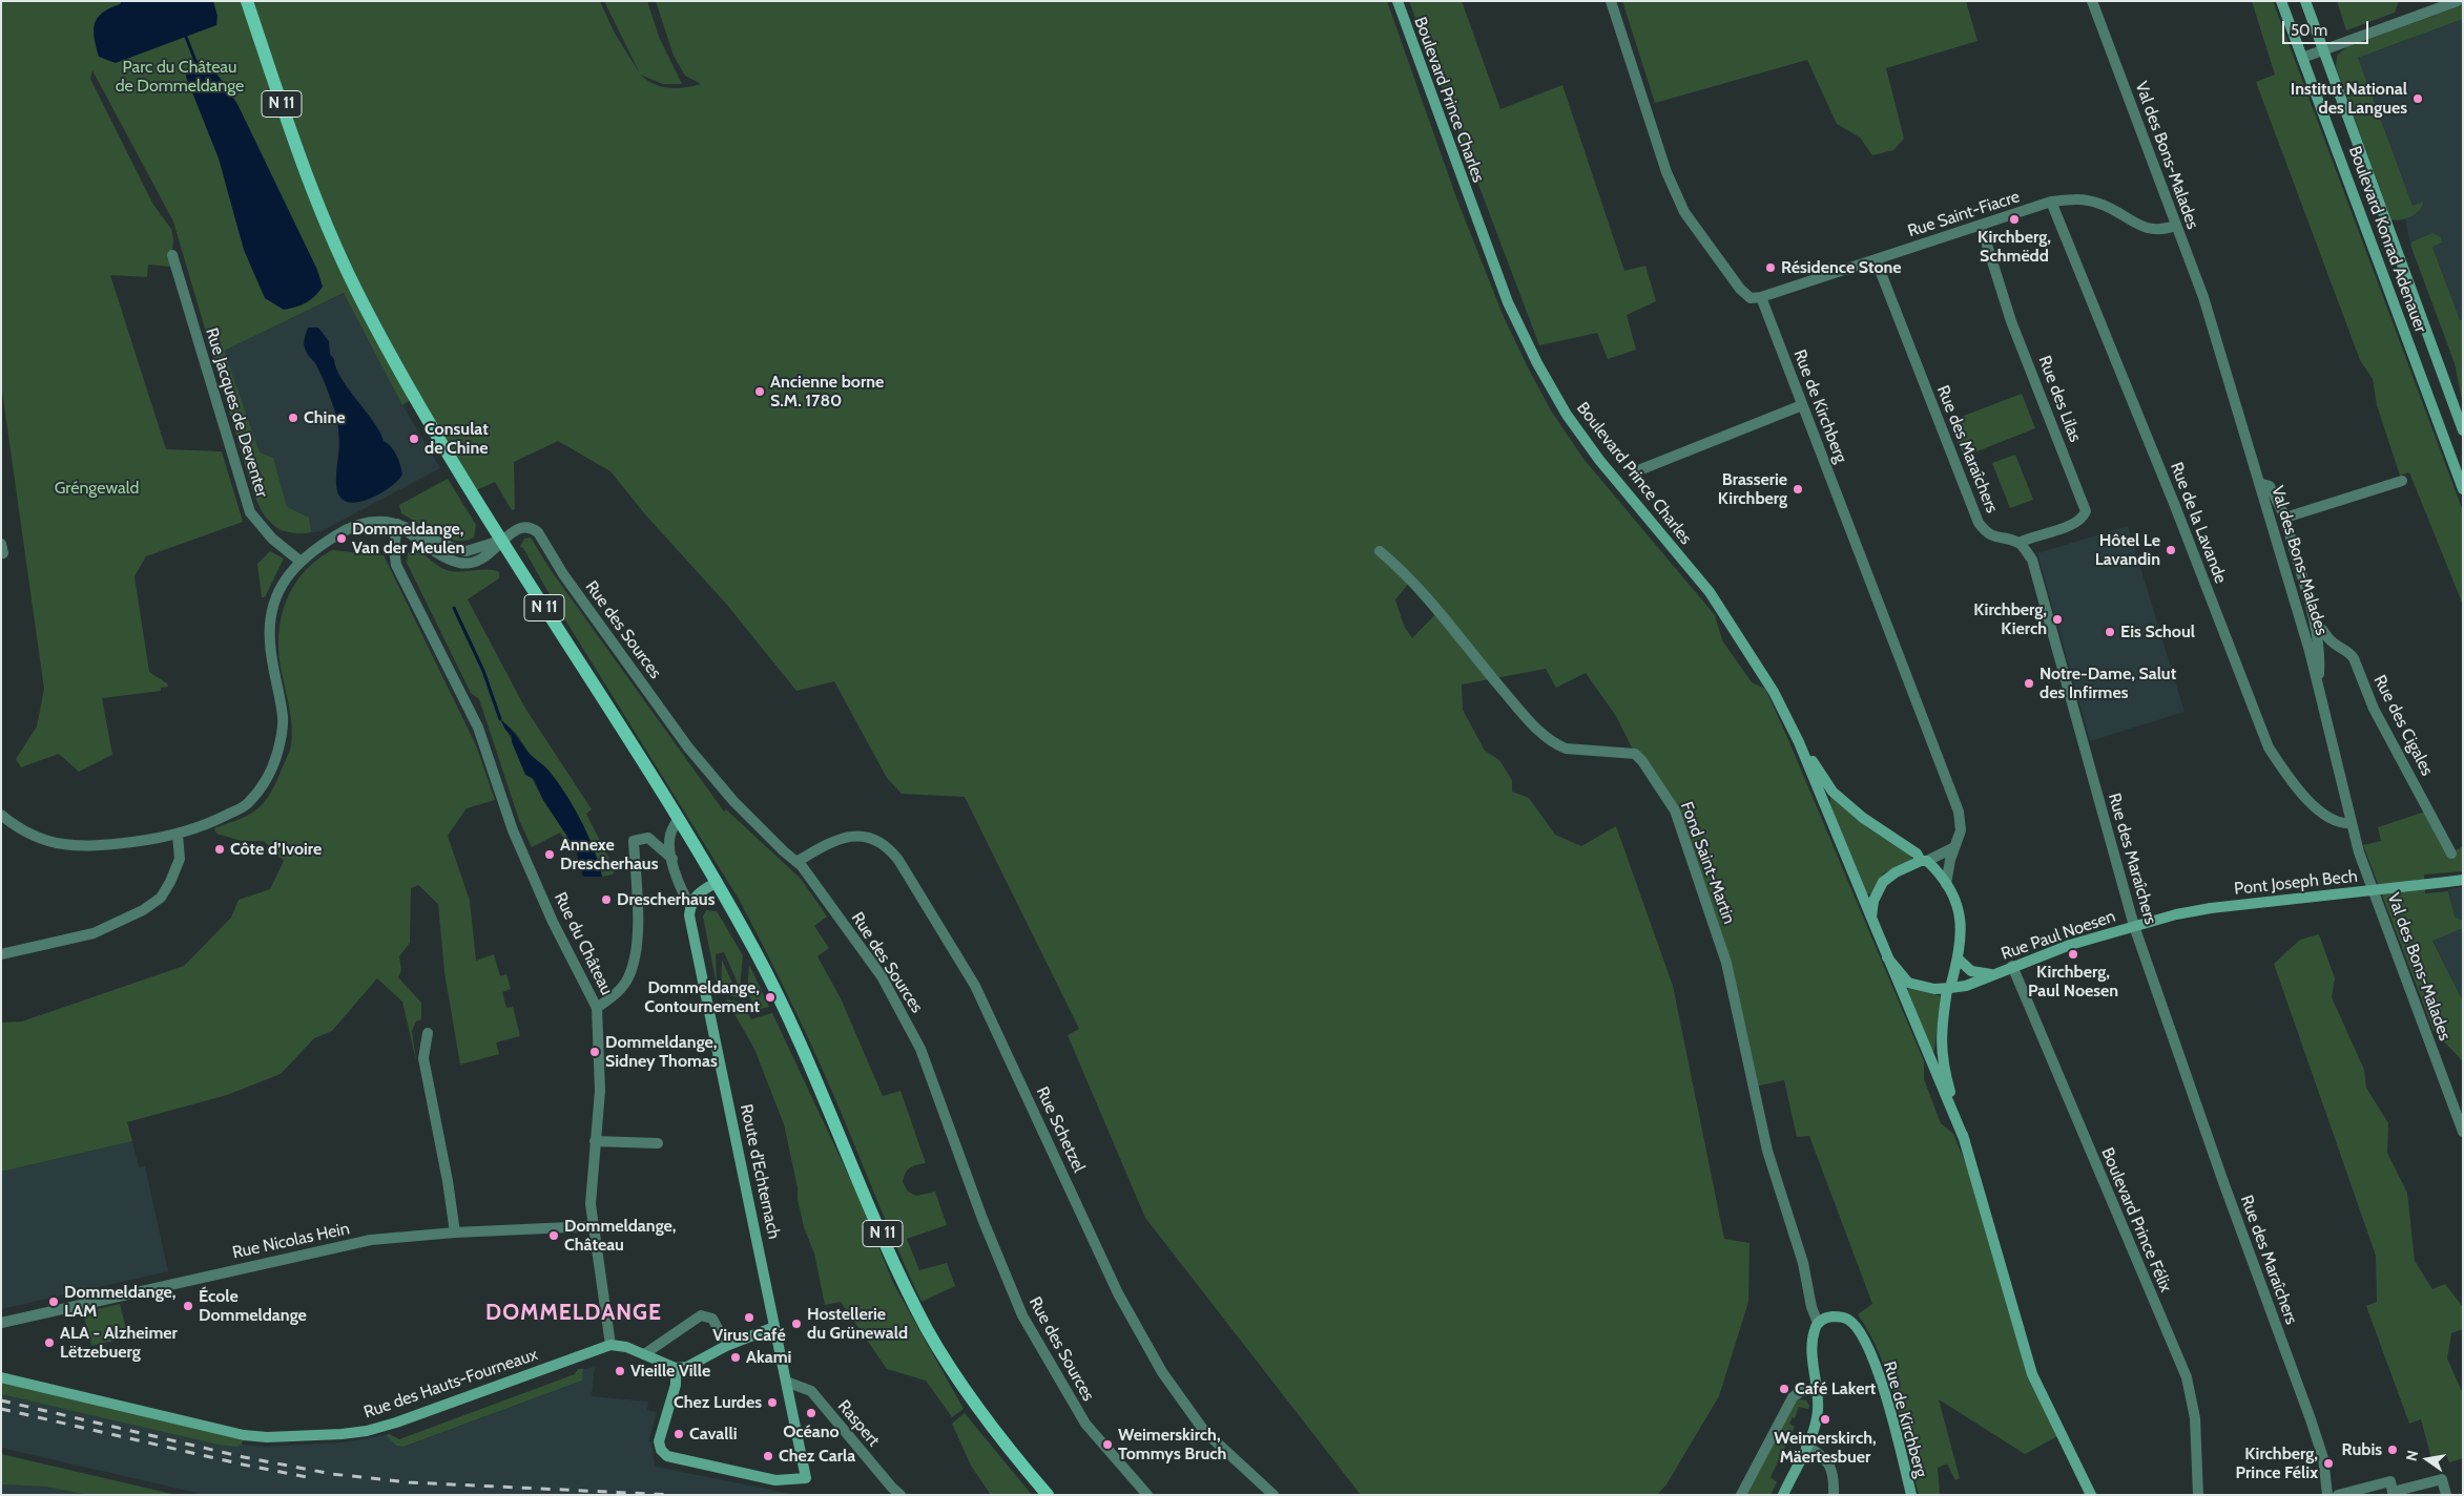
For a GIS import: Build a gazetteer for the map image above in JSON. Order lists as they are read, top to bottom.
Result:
{
  "streets": {
    "main road": [
      "Boulevard Prince Charles",
      "N 11",
      "Boulevard Konrad Adenauer",
      "Rue de Kirchberg",
      "Pont Joseph Bech",
      "Rue Paul Noesen",
      "Route d'Echternach",
      "Rue des Hauts-Fourneaux"
    ],
    "street": [
      "Val des Bons-Malades",
      "Rue Saint-Fiacre",
      "Rue des Lilas",
      "Rue Jacques de Deventer",
      "Rue des Maraîchers",
      "Rue de la Lavande",
      "Rue des Sources",
      "Rue des Cigales",
      "Fond Saint-Martin",
      "Rue du Château",
      "Rue Schetzel",
      "Boulevard Prince Félix",
      "Rue Nicolas Hein",
      "Raspert"
    ]
  },
  "crossings": [
    ["Boulevard Prince Charles", "Rue de Kirchberg"],
    ["Boulevard Prince Charles", "Rue Paul Noesen"],
    ["N 11", "Rue des Sources"],
    ["Val des Bons-Malades", "Rue Saint-Fiacre"],
    ["Val des Bons-Malades", "Rue de la Lavande"],
    ["Val des Bons-Malades", "Rue des Cigales"],
    ["Rue Saint-Fiacre", "Rue des Lilas"],
    ["Rue Saint-Fiacre", "Rue de Kirchberg"],
    ["Rue Saint-Fiacre", "Rue des Maraîchers"],
    ["Rue Saint-Fiacre", "Rue de la Lavande"],
    ["Rue des Lilas", "Rue des Maraîchers"],
    ["Rue de Kirchberg", "Fond Saint-Martin"],
    ["Rue de Kirchberg", "Rue Paul Noesen"],
    ["Rue Jacques de Deventer", "Rue des Sources"],
    ["Rue des Maraîchers", "Pont Joseph Bech"],
    ["Rue des Maraîchers", "Rue Paul Noesen"],
    ["Rue des Sources", "Rue du Château"],
    ["Rue des Sources", "Rue Schetzel"],
    ["Pont Joseph Bech", "Rue Paul Noesen"],
    ["Rue Paul Noesen", "Boulevard Prince Félix"],
    ["Rue du Château", "Rue Nicolas Hein"],
    ["Rue du Château", "Rue des Hauts-Fourneaux"],
    ["Route d'Echternach", "Raspert"]
  ],
  "districts": ["DOMMELDANGE"],
  "parks": ["Parc du Château de Dommeldange", "Gréngewald"],
  "places": [
    "Institut National des Langues",
    "Kirchberg, Schmëdd",
    "Résidence Stone",
    "Ancienne borne S.M. 1780",
    "Chine",
    "Consulat de Chine",
    "Brasserie Kirchberg",
    "Dommeldange, Van der Meulen",
    "Hôtel Le Lavandin",
    "Kirchberg, Kierch",
    "Eis Schoul",
    "Notre-Dame, Salut des Infirmes",
    "Côte d’Ivoire",
    "Annexe Drescherhaus",
    "Drescherhaus",
    "Kirchberg, Paul Noesen",
    "Dommeldange, Contournement",
    "Dommeldange, Sidney Thomas",
    "Dommeldange, Château",
    "Dommeldange, LAM",
    "École Dommeldange",
    "Virus Café",
    "Hostellerie du Grünewald",
    "ALA - Alzheimer Lëtzebuerg",
    "Akami",
    "Vieille Ville",
    "Café Lakert",
    "Chez Lurdes",
    "Océano",
    "Weimerskirch, Mäertesbuer",
    "Cavalli",
    "Weimerskirch, Tommys Bruch",
    "Rubis",
    "Chez Carla",
    "Kirchberg, Prince Félix"
  ],
  "scale_bar": "50 m",
  "north": "left"
}
